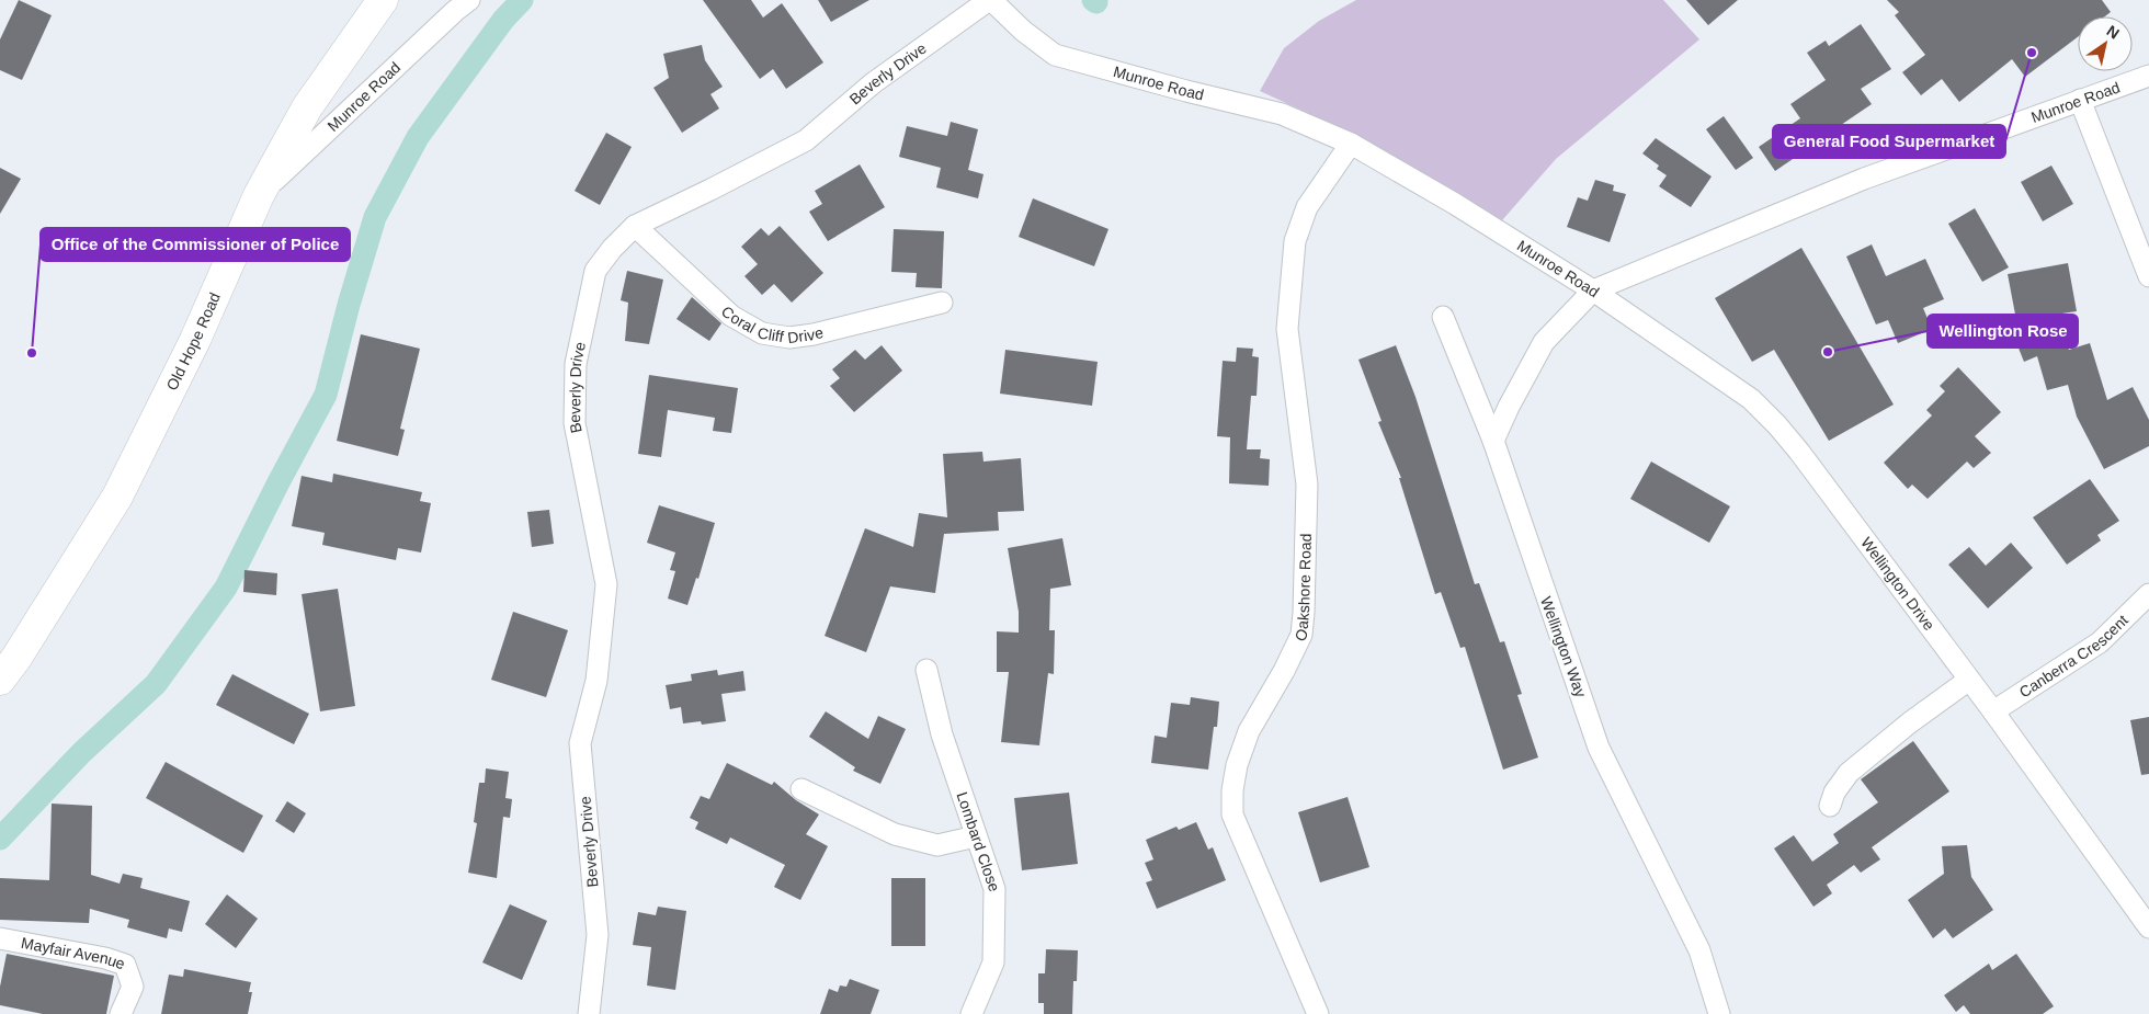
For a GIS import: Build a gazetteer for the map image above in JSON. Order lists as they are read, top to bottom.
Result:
{
  "streets": {
    "main road": ["Old Hope Road"],
    "street": [
      "Beverly Drive",
      "Munroe Road",
      "Coral Cliff Drive",
      "Wellington Drive",
      "Oakshore Road",
      "Wellington Way",
      "Canberra Crescent",
      "Lombard Close",
      "Mayfair Avenue"
    ]
  },
  "crossings": [
    ["Beverly Drive", "Munroe Road"],
    ["Beverly Drive", "Coral Cliff Drive"],
    ["Munroe Road", "Old Hope Road"],
    ["Munroe Road", "Wellington Drive"],
    ["Munroe Road", "Oakshore Road"],
    ["Wellington Drive", "Canberra Crescent"]
  ],
  "places": ["General Food Supermarket", "Wellington Rose", "Office of the Commissioner of Police"],
  "north": "top right"
}
